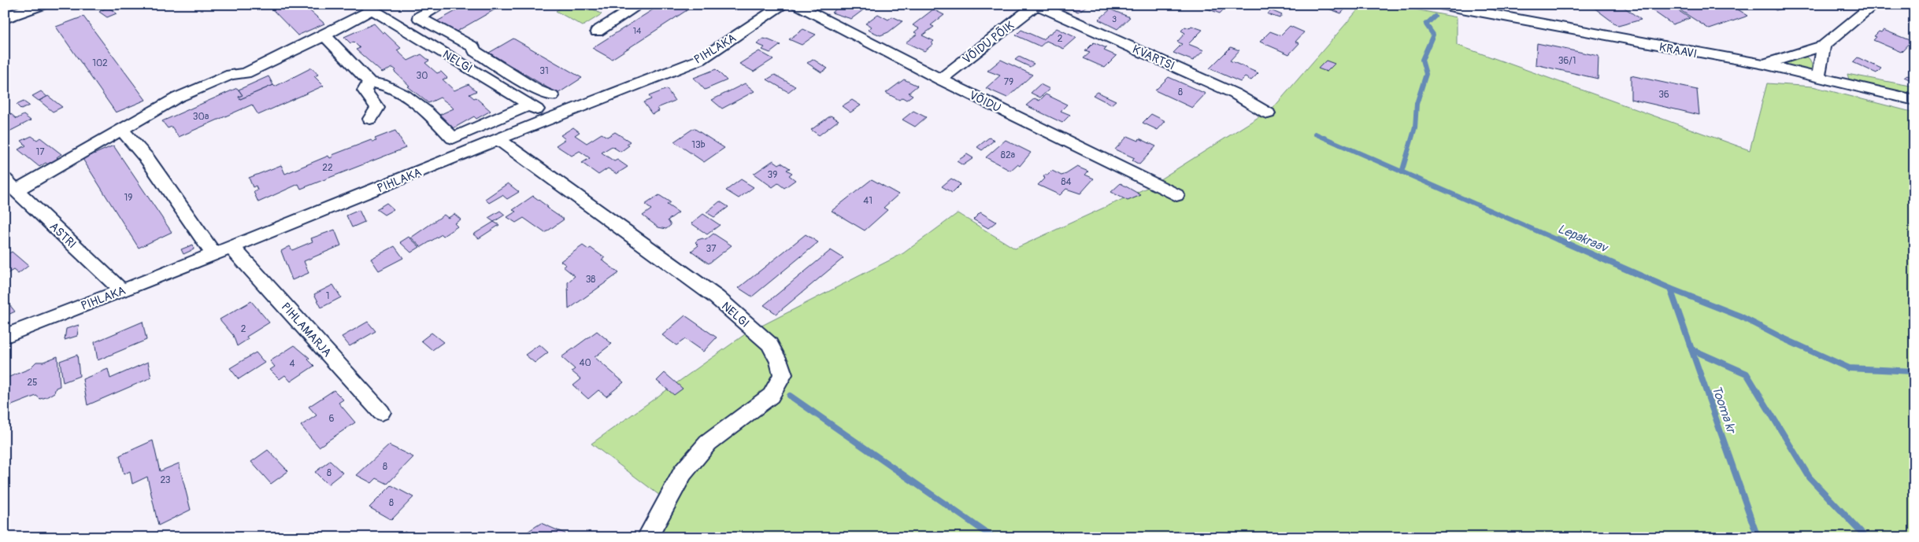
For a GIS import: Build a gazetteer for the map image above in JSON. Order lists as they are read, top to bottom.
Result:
{
  "streets": {
    "street": [
      "VÕIDU PÕIK",
      "PIHLAKA",
      "KRAAVI",
      "KVARTSI",
      "NELGI",
      "VÕIDU",
      "ASTRI",
      "PIHLAMARJA"
    ]
  },
  "crossings": [
    ["VÕIDU PÕIK", "KVARTSI"],
    ["VÕIDU PÕIK", "VÕIDU"],
    ["PIHLAKA", "NELGI"],
    ["PIHLAKA", "ASTRI"],
    ["PIHLAKA", "PIHLAMARJA"]
  ],
  "water": ["Lepakraav", "Tooma kr"],
  "house_numbers": [
    "3",
    "14",
    "2",
    "36/1",
    "102",
    "31",
    "30",
    "79",
    "8",
    "36",
    "30a",
    "13b",
    "17",
    "82a",
    "22",
    "39",
    "84",
    "19",
    "41",
    "37",
    "38",
    "1",
    "2",
    "40",
    "4",
    "25",
    "6",
    "8",
    "8",
    "23",
    "8"
  ]
}
